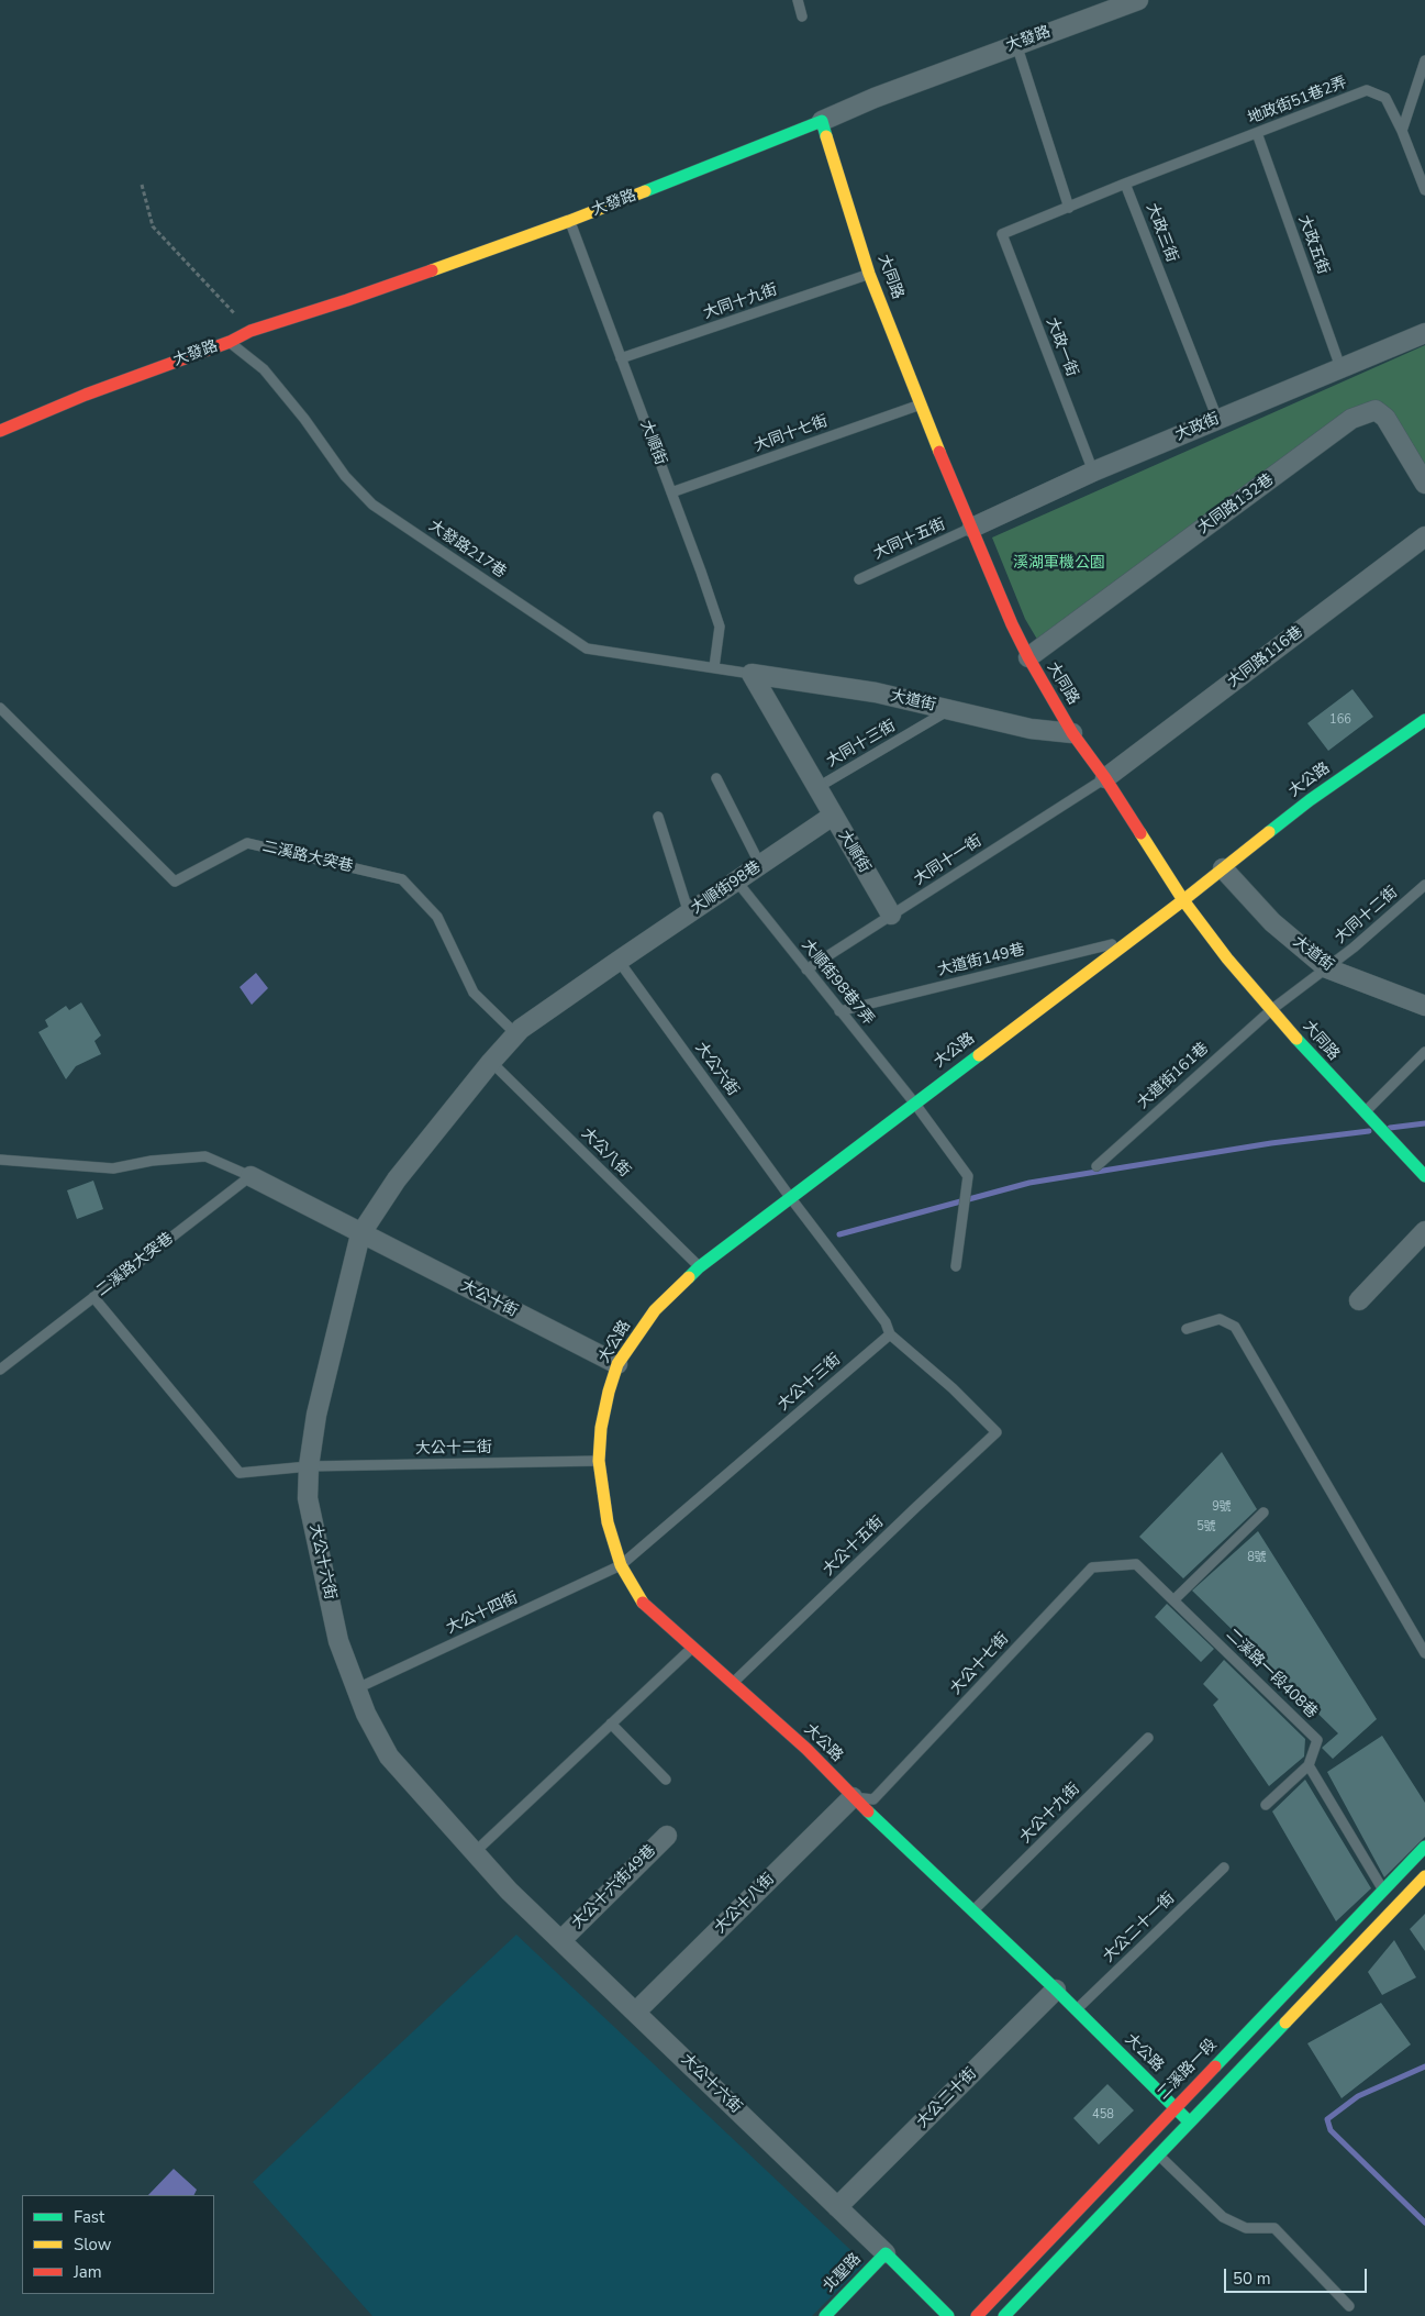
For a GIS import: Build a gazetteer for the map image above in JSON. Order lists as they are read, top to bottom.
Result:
{
  "streets": {
    "street": [
      "大發路",
      "大同路",
      "大政街",
      "大順街",
      "大同路132巷",
      "大同路116巷",
      "大道街",
      "大公路",
      "大順街98巷",
      "大公十街",
      "大公十六街",
      "大公十六街49巷",
      "大公十八街",
      "二溪路一段",
      "大公二十街",
      "北聖路"
    ],
    "lane": [
      "地政街51巷2弄",
      "大政三街",
      "大政五街",
      "大同十九街",
      "大政一街",
      "大同十七街",
      "大同十五街",
      "大發路217巷",
      "大同十三街",
      "二溪路大突巷",
      "大同十一街",
      "大同十二街",
      "大道街149巷",
      "大順街98巷7弄",
      "大公六街",
      "大道街161巷",
      "大公八街",
      "大公十三街",
      "大公十二街",
      "大公十五街",
      "大公十四街",
      "大公十七街",
      "二溪路一段408巷",
      "大公十九街",
      "大公二十一街"
    ]
  },
  "crossings": [
    ["大發路", "大同路"],
    ["大發路", "大順街"],
    ["大發路", "大發路217巷"],
    ["地政街51巷2弄", "大政三街"],
    ["地政街51巷2弄", "大政五街"],
    ["大政三街", "大政街"],
    ["大政五街", "大政街"],
    ["大同路", "大同十九街"],
    ["大同路", "大政街"],
    ["大同路", "大同十七街"],
    ["大同路", "大同路132巷"],
    ["大同路", "大同十五街"],
    ["大同路", "大同路116巷"],
    ["大同路", "大道街"],
    ["大同路", "大公路"],
    ["大同路", "大同十一街"],
    ["大同路", "大同十二街"],
    ["大同路", "大道街161巷"],
    ["大同十九街", "大順街"],
    ["大政一街", "大政街"],
    ["大政街", "大同十五街"],
    ["大同十七街", "大順街"],
    ["大順街", "大發路217巷"],
    ["大順街", "大道街"],
    ["大順街", "大同十三街"],
    ["大順街", "大同十一街"],
    ["大順街", "大順街98巷"],
    ["大發路217巷", "大道街"],
    ["大同路116巷", "大同十一街"],
    ["大道街", "大同十三街"],
    ["大道街", "大公路"],
    ["大道街", "大同十二街"],
    ["大公路", "大道街149巷"],
    ["大公路", "大順街98巷7弄"],
    ["大公路", "大公六街"],
    ["大公路", "大公八街"],
    ["大公路", "大公十街"],
    ["大公路", "大公十三街"],
    ["大公路", "大公十二街"],
    ["大公路", "大公十五街"],
    ["大公路", "大公十四街"],
    ["大公路", "大公十七街"],
    ["大公路", "大公十九街"],
    ["大公路", "大公十八街"],
    ["大公路", "大公二十一街"],
    ["大公路", "二溪路一段"],
    ["大公路", "大公二十街"],
    ["二溪路大突巷", "大公十街"],
    ["二溪路大突巷", "大公十二街"],
    ["大同十一街", "大順街98巷7弄"],
    ["大順街98巷", "大順街98巷7弄"],
    ["大順街98巷", "大公六街"],
    ["大同十二街", "大道街161巷"],
    ["大道街149巷", "大順街98巷7弄"],
    ["大公十街", "大公十六街"],
    ["大公十三街", "大公十五街"],
    ["大公十三街", "大公十四街"],
    ["大公十二街", "大公十六街"],
    ["大公十六街", "大公十四街"],
    ["大公十六街", "大公十六街49巷"],
    ["大公十六街", "大公十八街"],
    ["大公十六街", "大公二十街"],
    ["大公十六街", "北聖路"],
    ["大公十七街", "二溪路一段408巷"],
    ["大公十七街", "大公十八街"]
  ],
  "parks": ["溪湖軍機公園"],
  "house_numbers": [
    "166",
    "9號",
    "5號",
    "8號",
    "458"
  ],
  "legend": ["Fast", "Slow", "Jam"],
  "scale_bar": "50 m"
}
